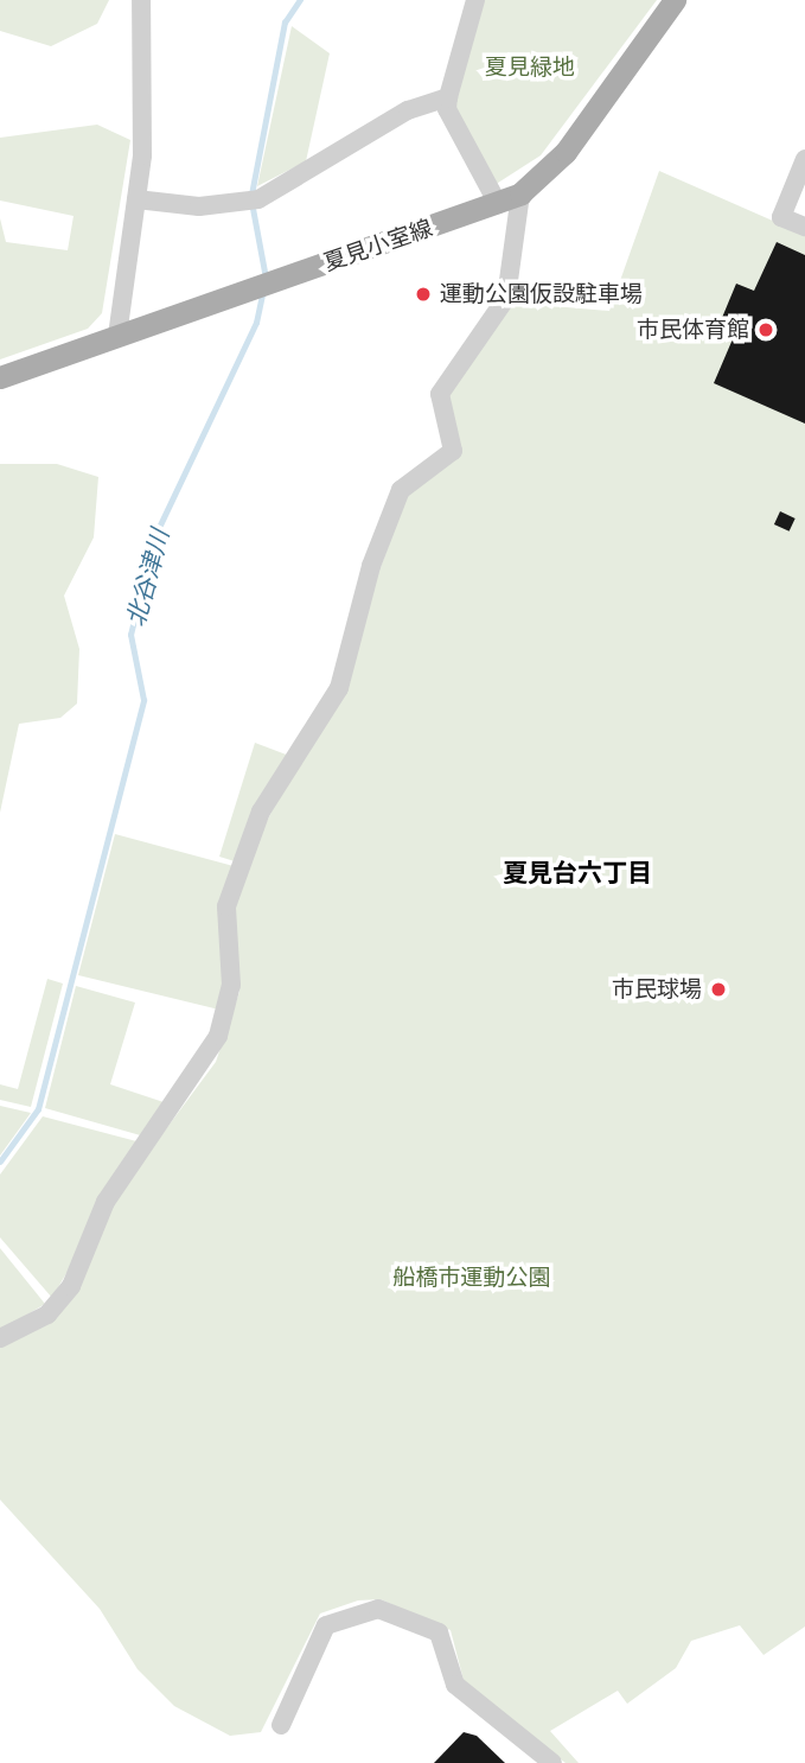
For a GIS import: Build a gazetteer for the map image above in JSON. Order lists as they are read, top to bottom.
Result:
{
  "streets": {
    "main road": ["夏見小室線"]
  },
  "districts": ["夏見台六丁目"],
  "water": ["北谷津川"],
  "parks": ["夏見緑地", "船橋市運動公園"],
  "places": ["運動公園仮設駐車場", "市民体育館", "市民球場"]
}
